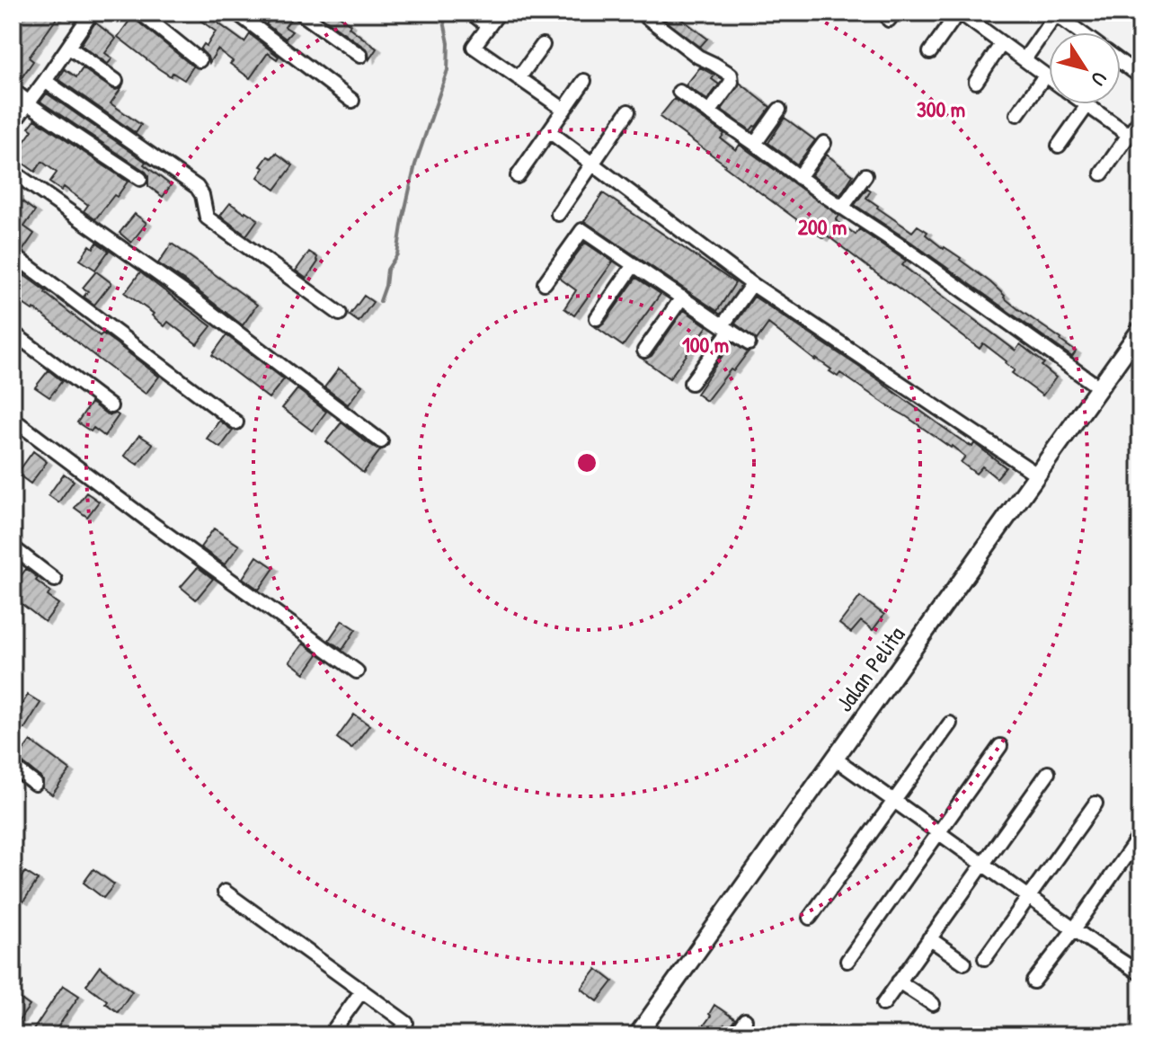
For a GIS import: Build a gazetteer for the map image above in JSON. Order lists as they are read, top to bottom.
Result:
{
  "streets": {
    "street": ["Jalan Pelita"]
  },
  "north": "bottom right",
  "rings": ["300 m", "200 m", "100 m"]
}
